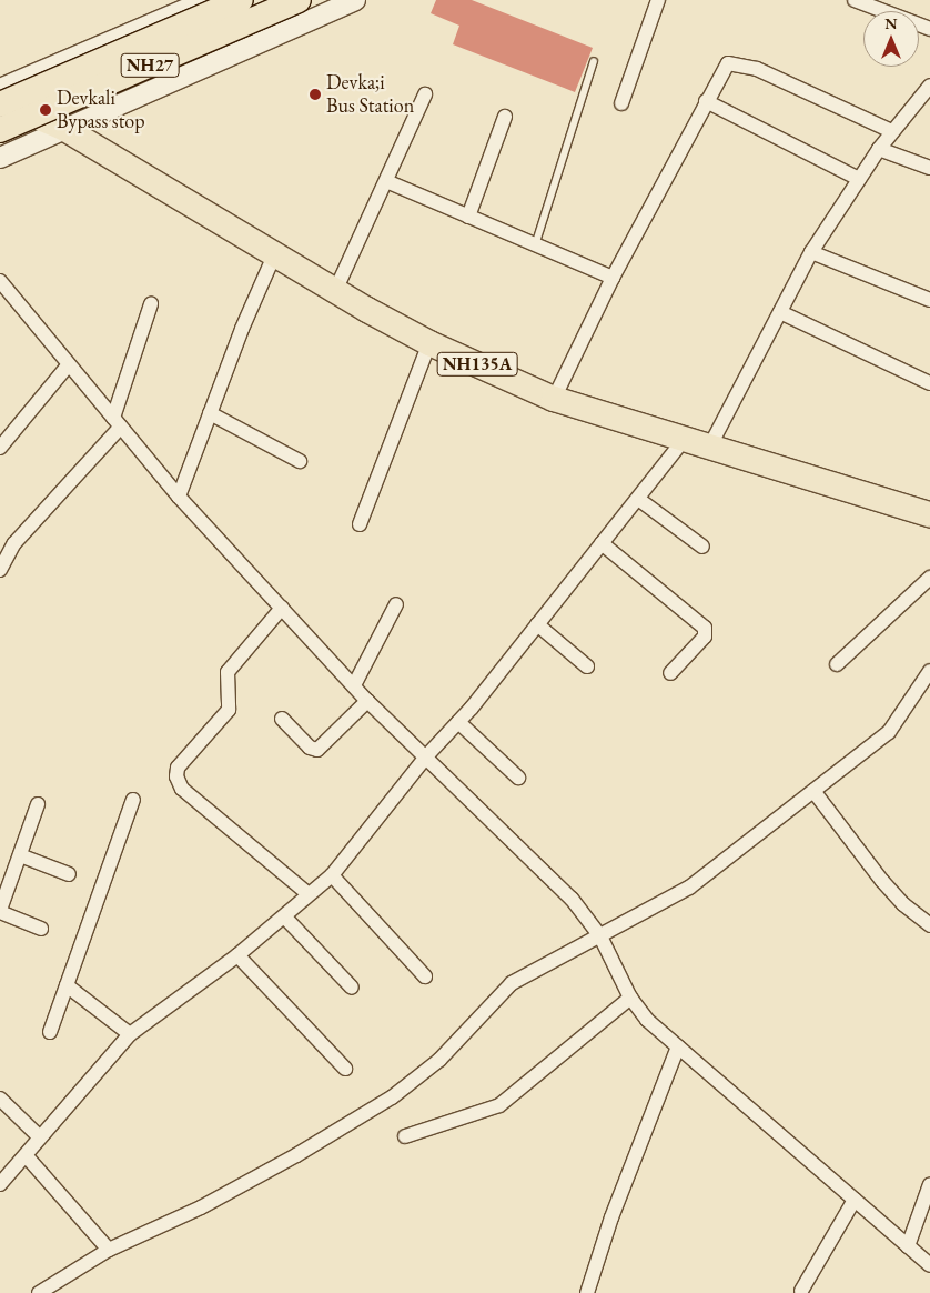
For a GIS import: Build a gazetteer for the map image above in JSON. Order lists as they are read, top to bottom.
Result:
{
  "streets": {
    "highway": ["NH27", "NH135A"]
  },
  "crossings": [
    ["NH27", "NH135A"]
  ],
  "places": ["Devka;i Bus Station", "Devkali Bypass stop"],
  "north": "top"
}
